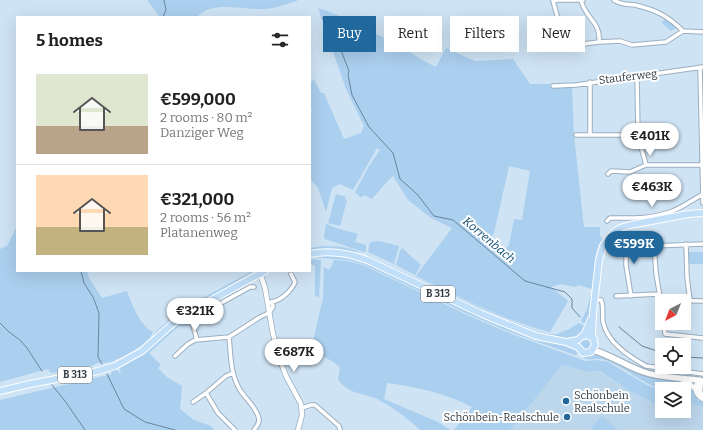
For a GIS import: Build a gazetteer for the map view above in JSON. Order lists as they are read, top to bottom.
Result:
{
  "streets": {
    "main road": ["B 313"],
    "street": ["Stauferweg"]
  },
  "water": ["Korrenbach"],
  "places": ["Schönbein Realschule", "Schönbein-Realschule"],
  "north": "bottom left",
  "page": {
    "chip": [
      "Buy",
      "Rent",
      "Filters",
      "New"
    ],
    "heading": "5 homes",
    "list": [
      {
        "name": "€599,000",
        "note": "2 rooms · 80 m² · Danziger Weg"
      },
      {
        "name": "€321,000",
        "note": "2 rooms · 56 m² · Platanenweg"
      }
    ],
    "price": [
      "€401K",
      "€463K",
      "€599K",
      "€321K",
      "€687K"
    ]
  }
}
